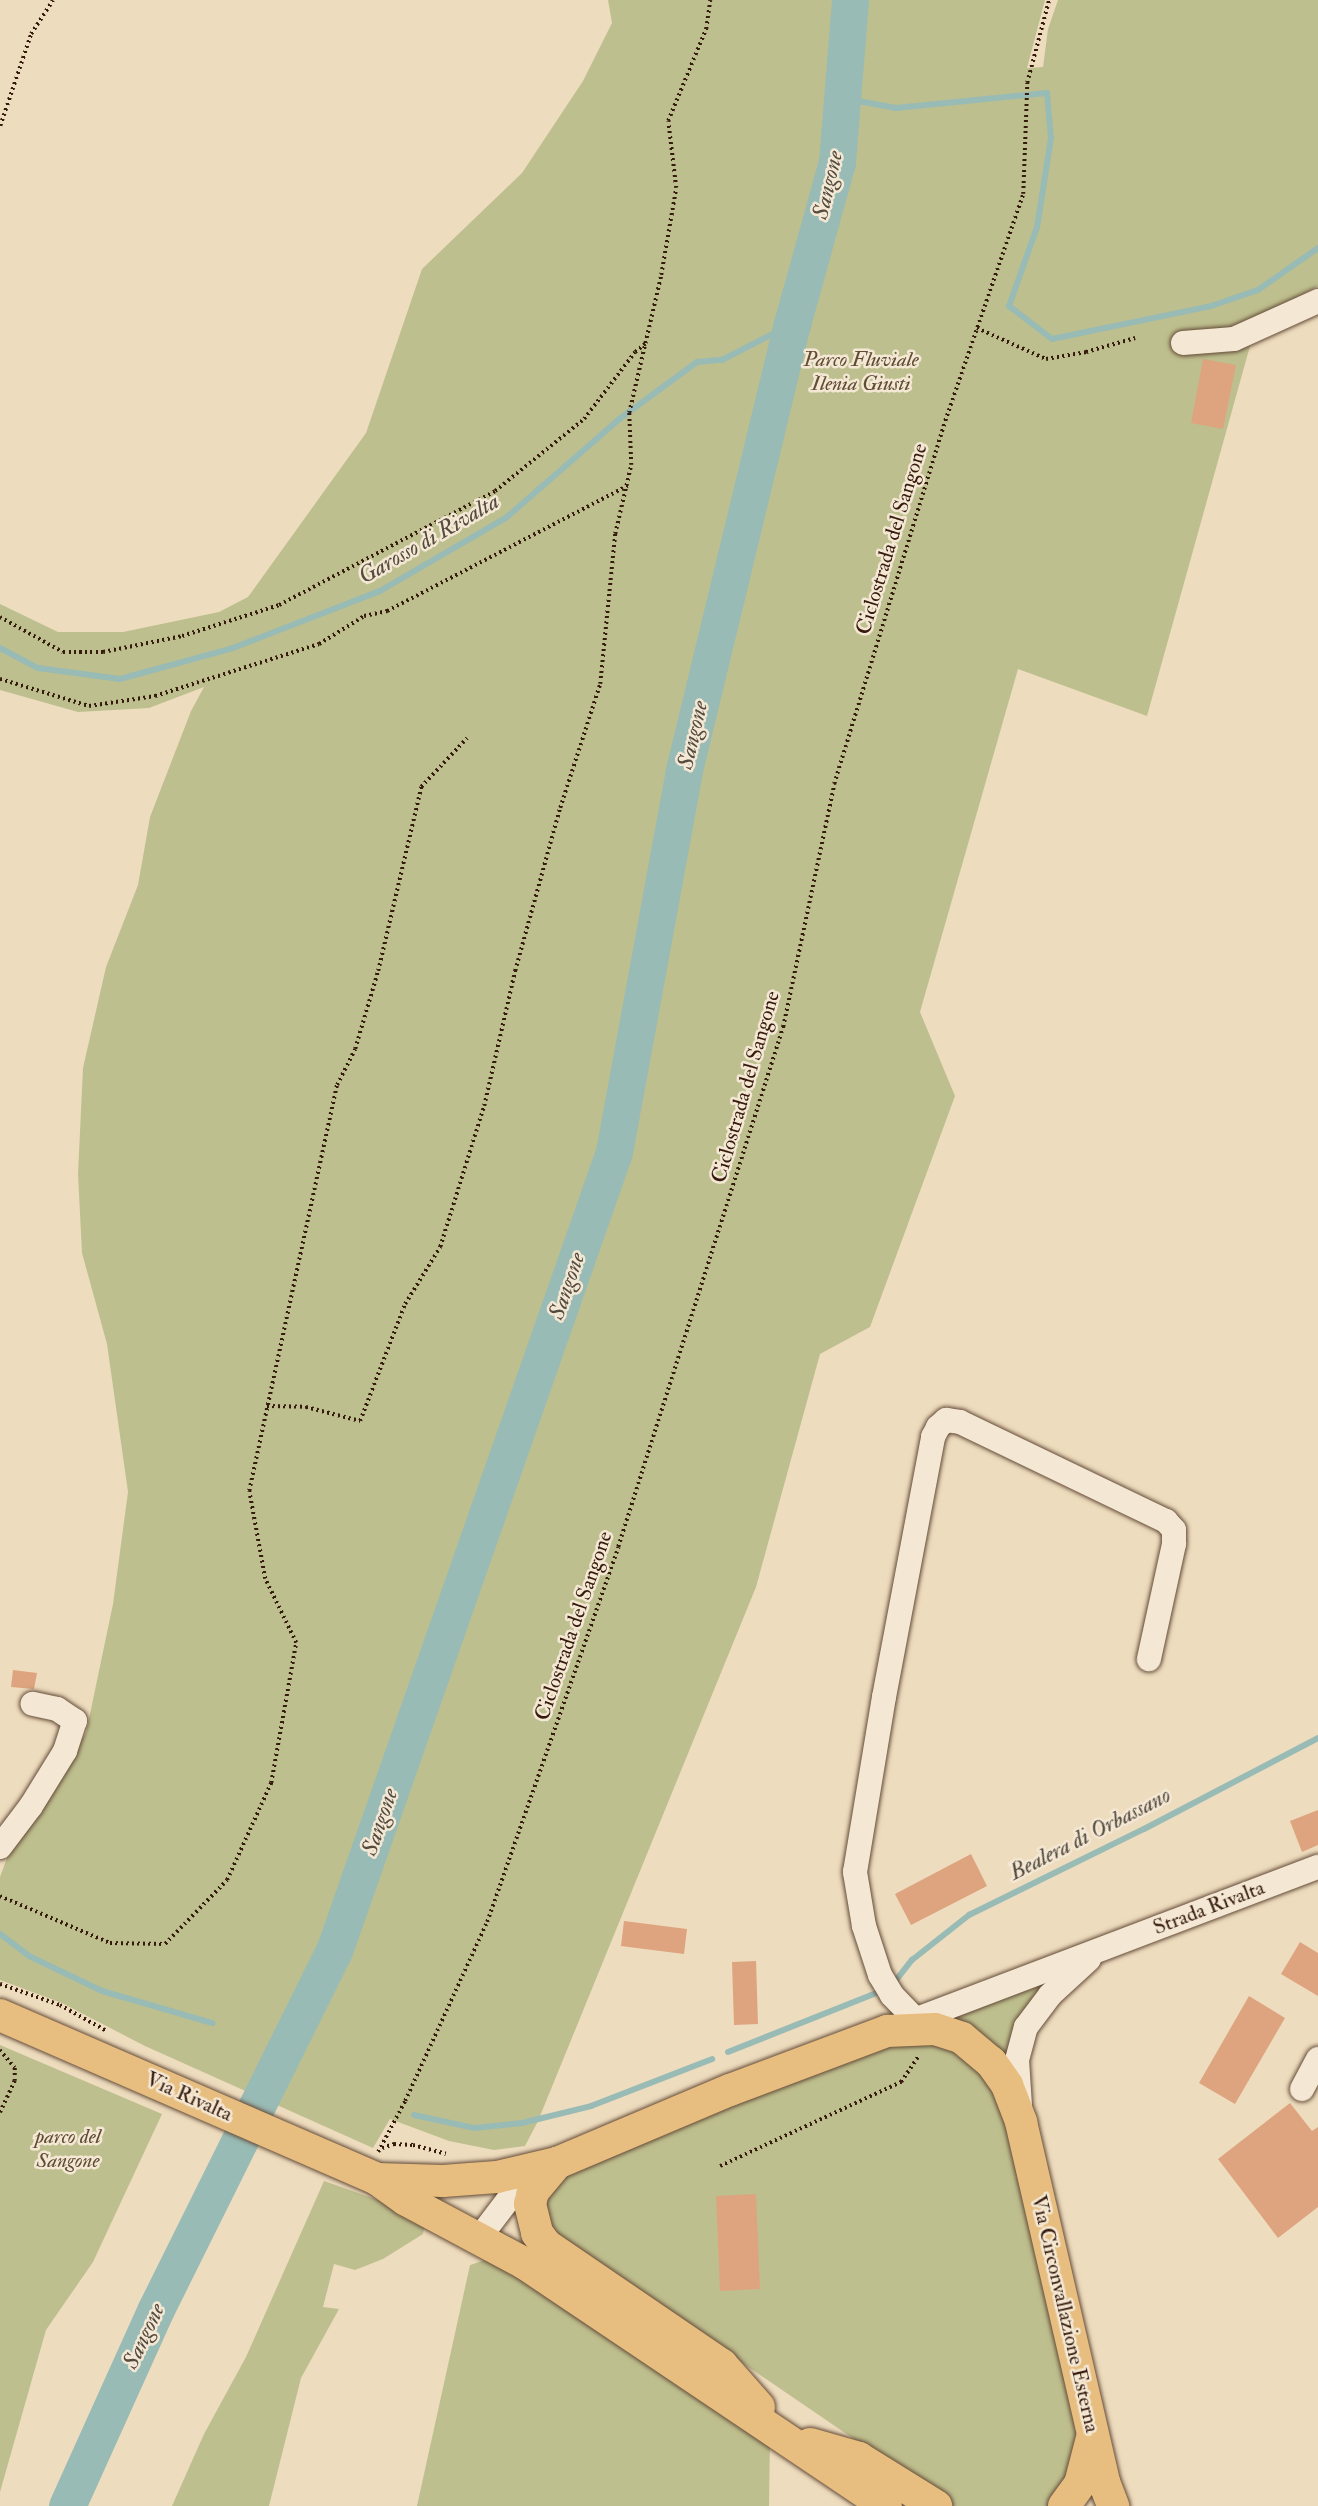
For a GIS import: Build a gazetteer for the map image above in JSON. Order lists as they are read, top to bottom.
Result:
{
  "streets": {
    "main road": ["Via Rivalta", "Via Circonvallazione Esterna"],
    "street": ["Strada Rivalta"],
    "path": ["Ciclostrada del Sangone"]
  },
  "crossings": [
    ["Ciclostrada del Sangone", "Via Rivalta"],
    ["Strada Rivalta", "Via Circonvallazione Esterna"]
  ],
  "water": ["Sangone", "Garosso di Rivalta", "Bealera di Orbassano"],
  "parks": ["Parco Fluviale Ilenia Giusti", "parco del Sangone"]
}
